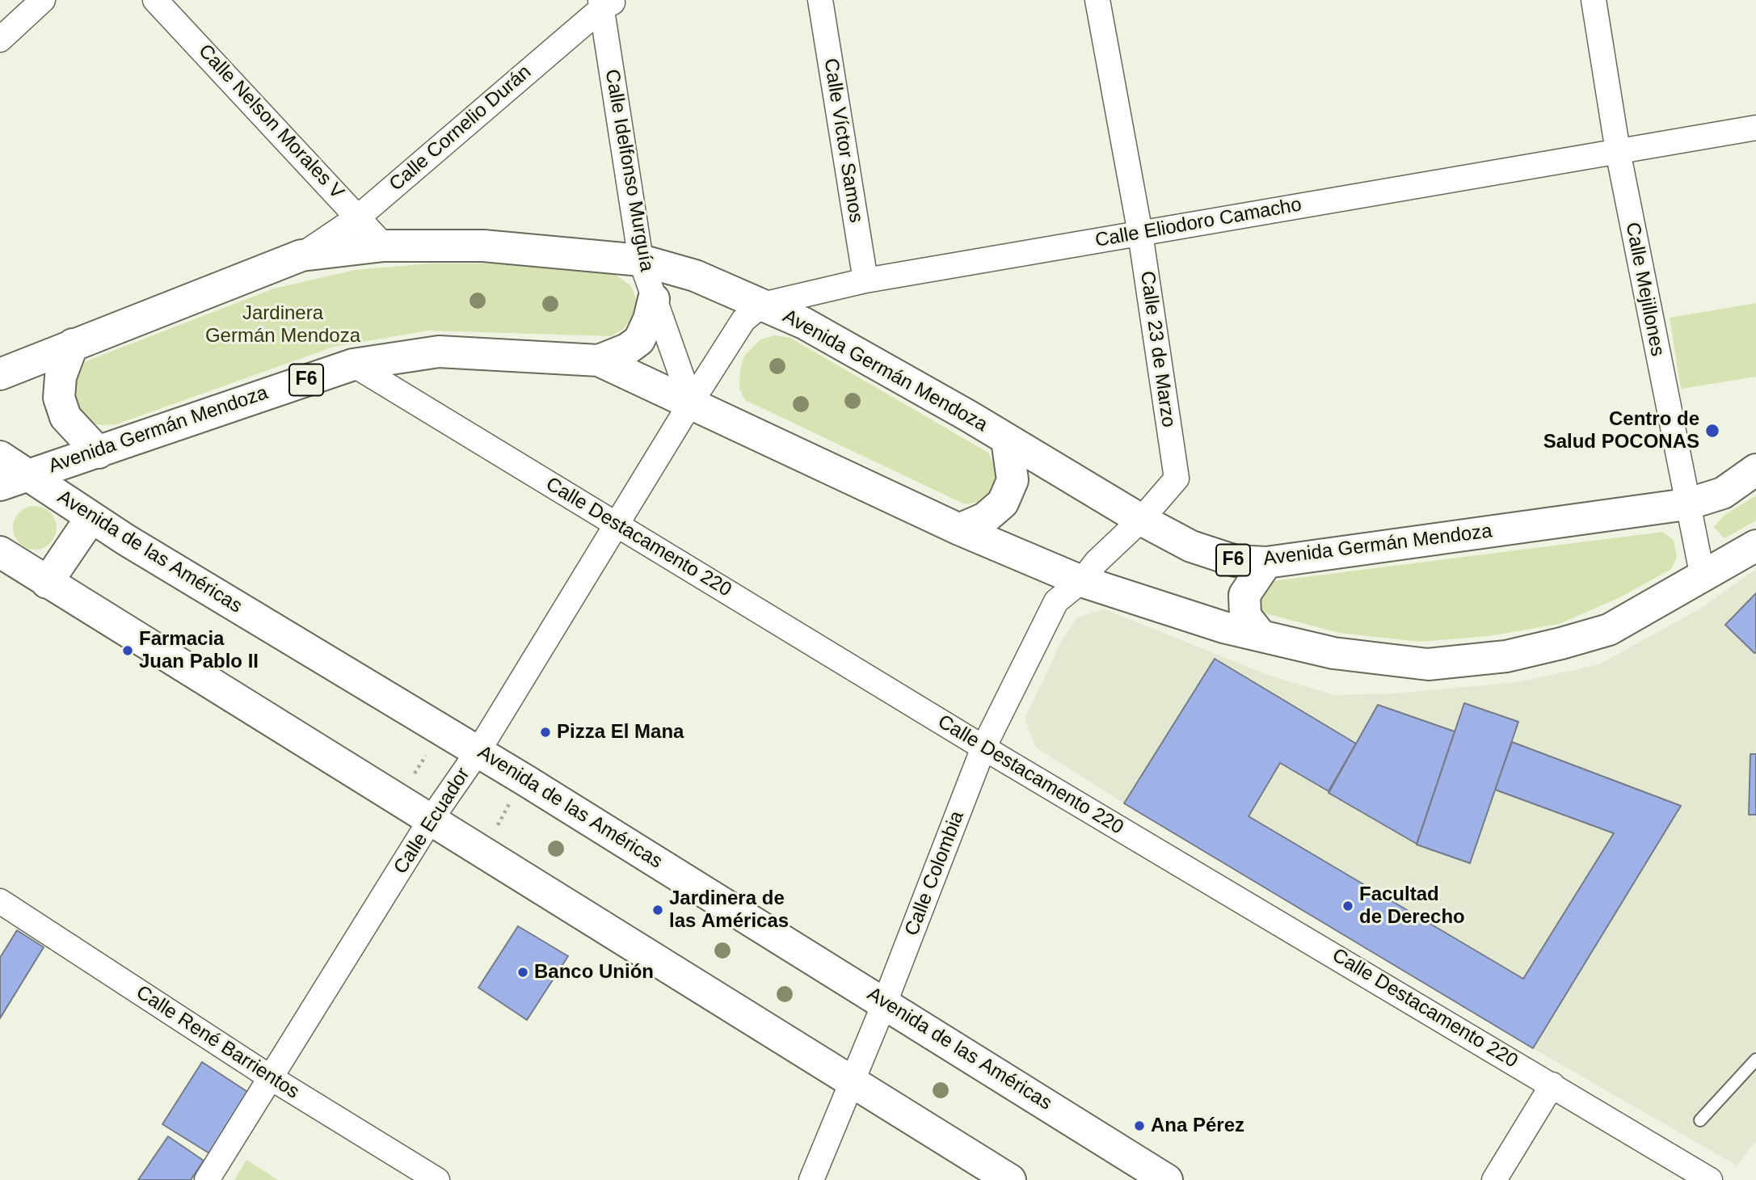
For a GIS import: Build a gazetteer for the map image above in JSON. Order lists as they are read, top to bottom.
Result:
{
  "streets": {
    "main road": ["Avenida Germán Mendoza", "F6", "Avenida de las Américas"],
    "street": [
      "Calle Nelson Morales V",
      "Calle Cornelio Durán",
      "Calle Víctor Samos",
      "Calle Idelfonso Murguía",
      "Calle Eliodoro Camacho",
      "Calle Mejillones",
      "Calle 23 de Marzo",
      "Calle Destacamento 220",
      "Calle Ecuador",
      "Calle Colombia",
      "Calle René Barrientos"
    ]
  },
  "crossings": [
    ["Calle Nelson Morales V", "Calle Cornelio Durán"],
    ["Calle Nelson Morales V", "Avenida Germán Mendoza"],
    ["Calle Cornelio Durán", "Calle Idelfonso Murguía"],
    ["Calle Cornelio Durán", "Avenida Germán Mendoza"],
    ["Calle Víctor Samos", "Calle Eliodoro Camacho"],
    ["Calle Idelfonso Murguía", "Calle Eliodoro Camacho"],
    ["Calle Idelfonso Murguía", "Avenida Germán Mendoza"],
    ["Calle Idelfonso Murguía", "Calle Ecuador"],
    ["Calle Eliodoro Camacho", "Calle Mejillones"],
    ["Calle Eliodoro Camacho", "Calle 23 de Marzo"],
    ["Calle Eliodoro Camacho", "Avenida Germán Mendoza"],
    ["Calle Eliodoro Camacho", "Calle Ecuador"],
    ["Calle Mejillones", "Avenida Germán Mendoza"],
    ["Calle 23 de Marzo", "Avenida Germán Mendoza"],
    ["Calle 23 de Marzo", "Calle Colombia"],
    ["Avenida Germán Mendoza", "Calle Destacamento 220"],
    ["Avenida Germán Mendoza", "Avenida de las Américas"],
    ["Avenida Germán Mendoza", "Calle Ecuador"],
    ["Avenida Germán Mendoza", "Calle Colombia"],
    ["Calle Destacamento 220", "Calle Ecuador"],
    ["Calle Destacamento 220", "Calle Colombia"],
    ["Avenida de las Américas", "Calle Ecuador"],
    ["Avenida de las Américas", "Calle Colombia"],
    ["Calle Ecuador", "Calle René Barrientos"]
  ],
  "parks": ["Jardinera Germán Mendoza"],
  "places": [
    "Centro de Salud POCONAS",
    "Farmacia Juan Pablo II",
    "Pizza El Mana",
    "Facultad de Derecho",
    "Jardinera de las Américas",
    "Banco Unión",
    "Ana Pérez"
  ]
}
